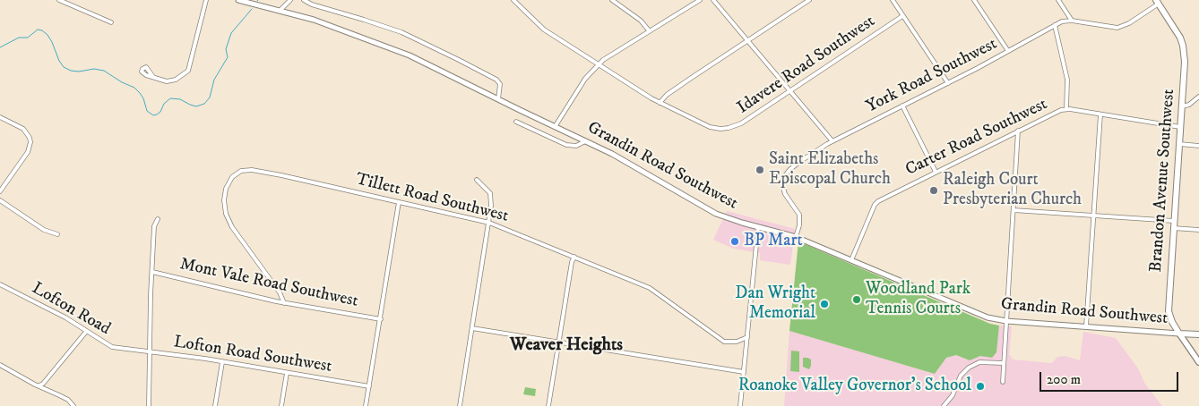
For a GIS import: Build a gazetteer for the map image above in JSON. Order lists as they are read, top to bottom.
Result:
{
  "streets": {
    "main road": ["Grandin Road Southwest", "Brandon Avenue Southwest"],
    "street": [
      "Idavere Road Southwest",
      "York Road Southwest",
      "Carter Road Southwest",
      "Tillett Road Southwest",
      "Mont Vale Road Southwest",
      "Lofton Road",
      "Lofton Road Southwest"
    ]
  },
  "crossings": [
    ["York Road Southwest", "Grandin Road Southwest"],
    ["York Road Southwest", "Brandon Avenue Southwest"],
    ["Carter Road Southwest", "Grandin Road Southwest"],
    ["Carter Road Southwest", "Brandon Avenue Southwest"],
    ["Grandin Road Southwest", "Brandon Avenue Southwest"],
    ["Tillett Road Southwest", "Mont Vale Road Southwest"],
    ["Lofton Road", "Lofton Road Southwest"]
  ],
  "districts": ["Weaver Heights"],
  "places": [
    "Saint Elizabeths Episcopal Church",
    "Raleigh Court Presbyterian Church",
    "BP Mart",
    "Woodland Park Tennis Courts",
    "Dan Wright Memorial",
    "Roanoke Valley Governor's School"
  ],
  "scale_bar": "200 m"
}
